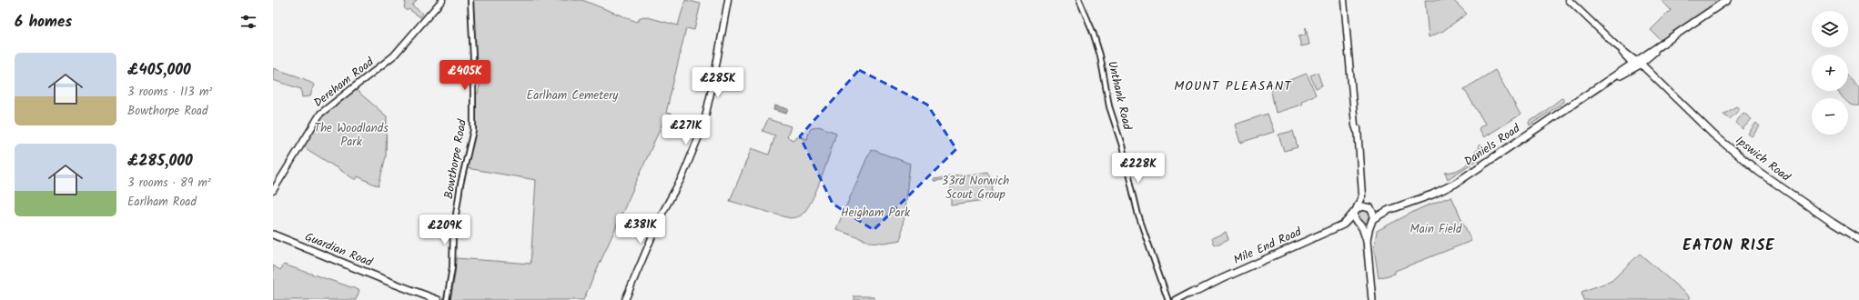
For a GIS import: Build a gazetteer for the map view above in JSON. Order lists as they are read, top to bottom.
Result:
{
  "streets": {
    "highway": [
      "Daniels Road",
      "Ipswich Road",
      "Mile End Road",
      "Guardian Road"
    ],
    "main road": ["Dereham Road"],
    "street": ["Unthank Road", "Bowthorpe Road"]
  },
  "crossings": [
    ["Daniels Road", "Ipswich Road"],
    ["Daniels Road", "Mile End Road"]
  ],
  "districts": ["MOUNT PLEASANT", "EATON RISE"],
  "parks": [
    "Earlham Cemetery",
    "The Woodlands Park",
    "33rd Norwich Scout Group",
    "Heigham Park",
    "Main Field"
  ],
  "page": {
    "heading": "6 homes",
    "map_buttons": ["+", "−"],
    "list": [
      {
        "name": "£405,000",
        "note": "3 rooms · 113 m² · Bowthorpe Road"
      },
      {
        "name": "£285,000",
        "note": "3 rooms · 89 m² · Earlham Road"
      }
    ],
    "price": [
      "£405K",
      "£285K",
      "£271K",
      "£228K",
      "£381K",
      "£209K"
    ]
  }
}
